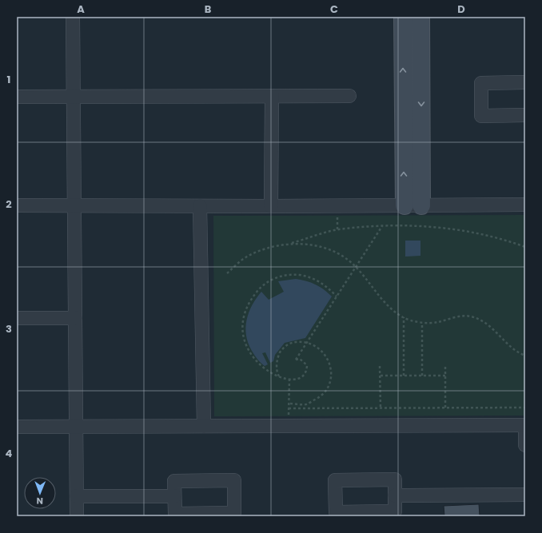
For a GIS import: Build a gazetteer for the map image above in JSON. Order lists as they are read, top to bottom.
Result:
{
  "north": "bottom",
  "grid": {
    "columns": [
      "A",
      "B",
      "C",
      "D"
    ],
    "rows": [
      "1",
      "2",
      "3",
      "4"
    ]
  }
}
